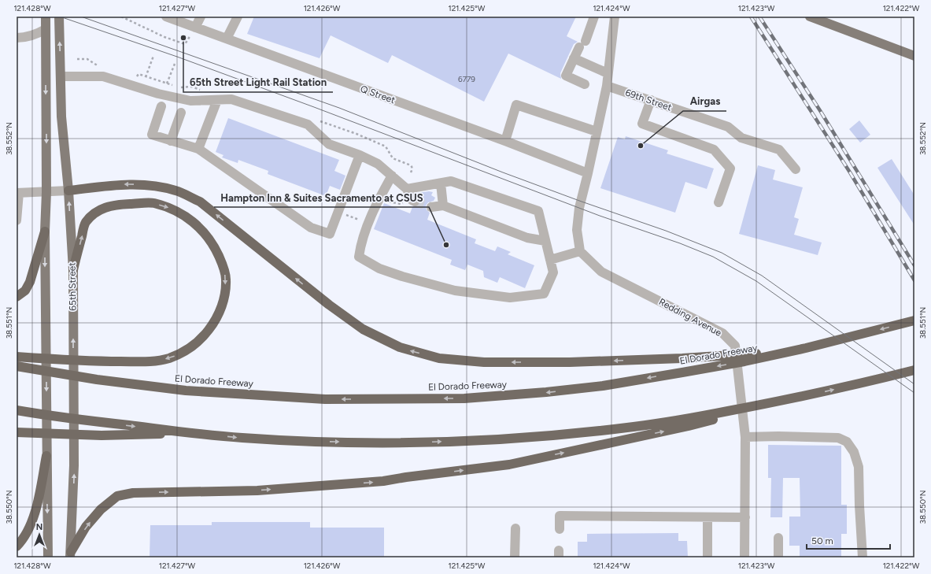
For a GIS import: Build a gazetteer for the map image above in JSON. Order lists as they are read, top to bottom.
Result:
{
  "streets": {
    "highway": ["El Dorado Freeway"],
    "main road": ["65th Street"],
    "street": ["Q Street", "69th Street", "Redding Avenue"]
  },
  "places": ["65th Street Light Rail Station", "Airgas", "Hampton Inn & Suites Sacramento at CSUS"],
  "house_numbers": ["6779"],
  "scale_bar": "50 m",
  "north": "top",
  "coordinates": [
    "121.428°W",
    "121.427°W",
    "121.426°W",
    "121.425°W",
    "121.424°W",
    "121.423°W",
    "121.422°W",
    "38.552°N",
    "38.551°N",
    "38.550°N"
  ]
}
